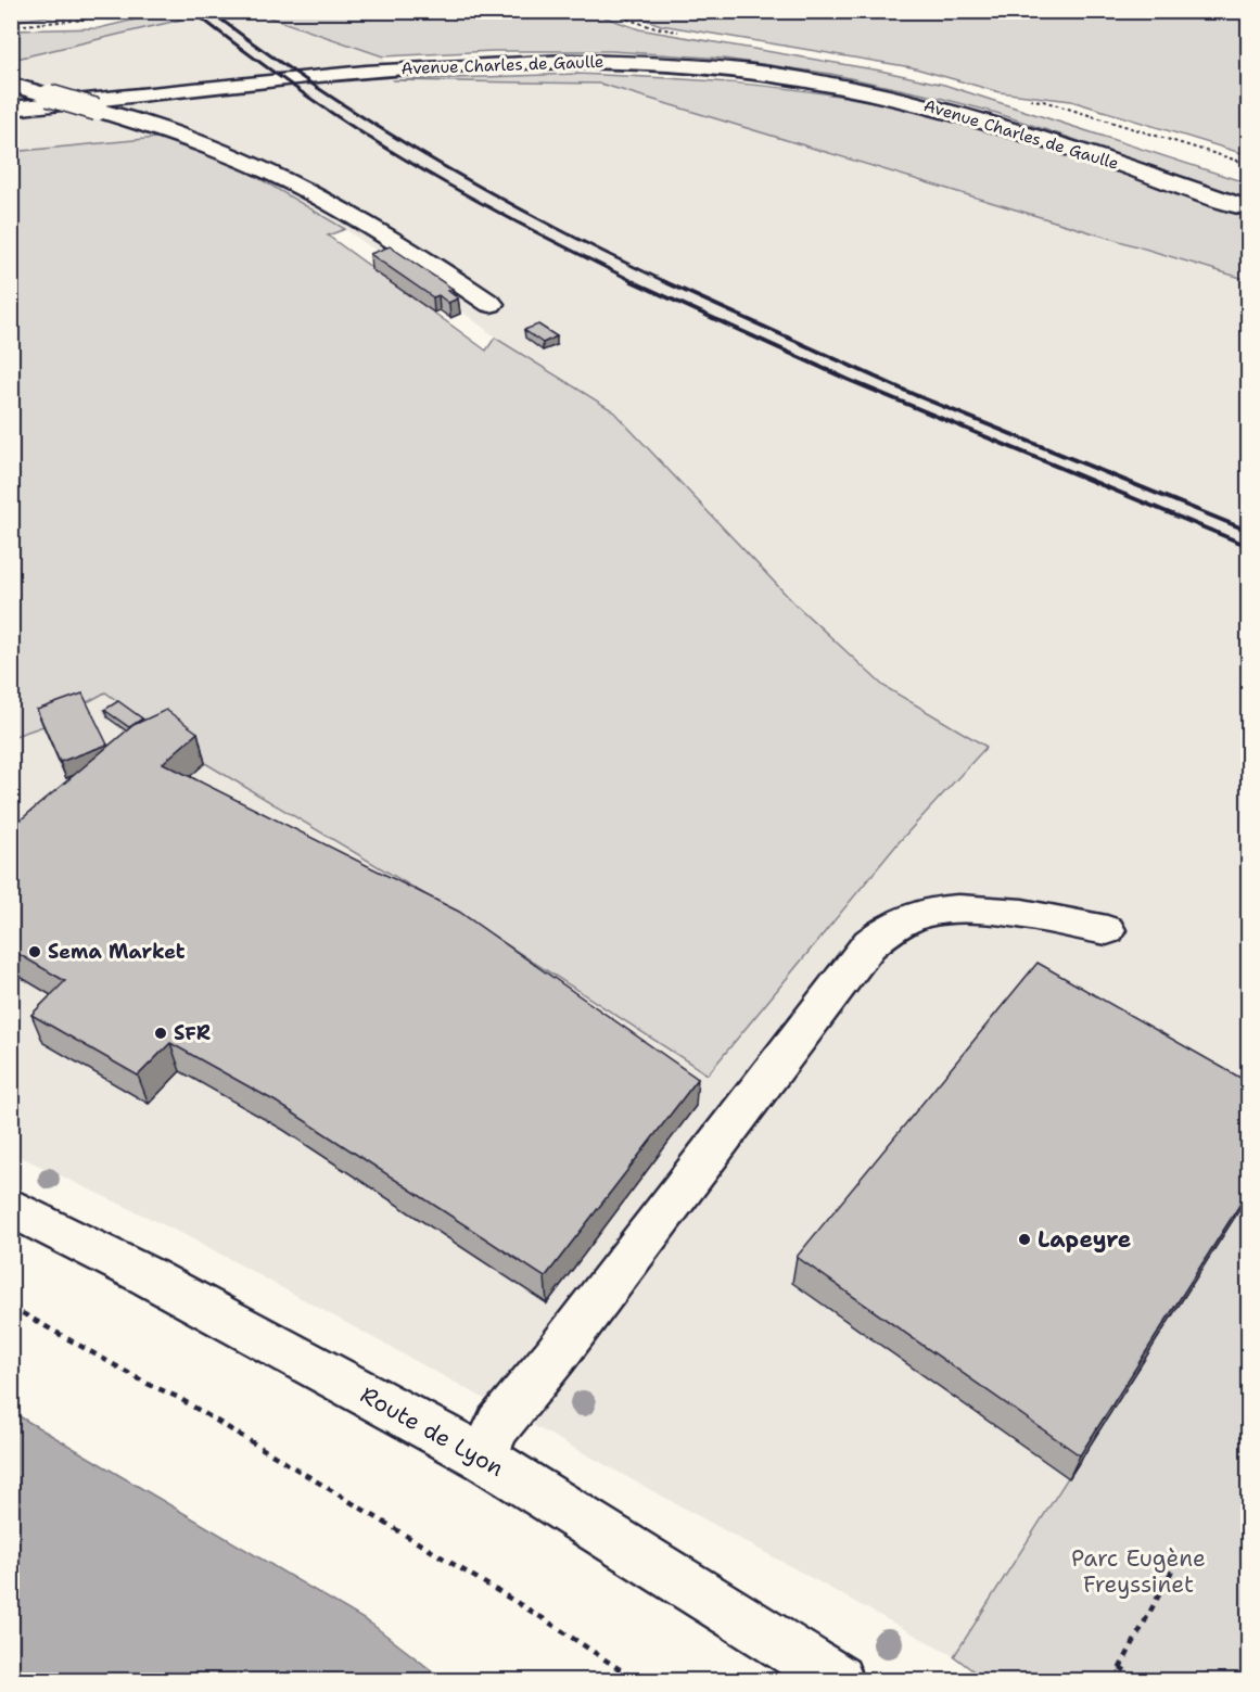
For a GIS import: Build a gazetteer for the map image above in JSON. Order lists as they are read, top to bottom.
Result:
{
  "streets": {
    "main road": ["Avenue Charles de Gaulle", "Route de Lyon"]
  },
  "parks": ["Parc Eugène Freyssinet"],
  "places": ["Sema Market", "SFR", "Lapeyre"]
}
